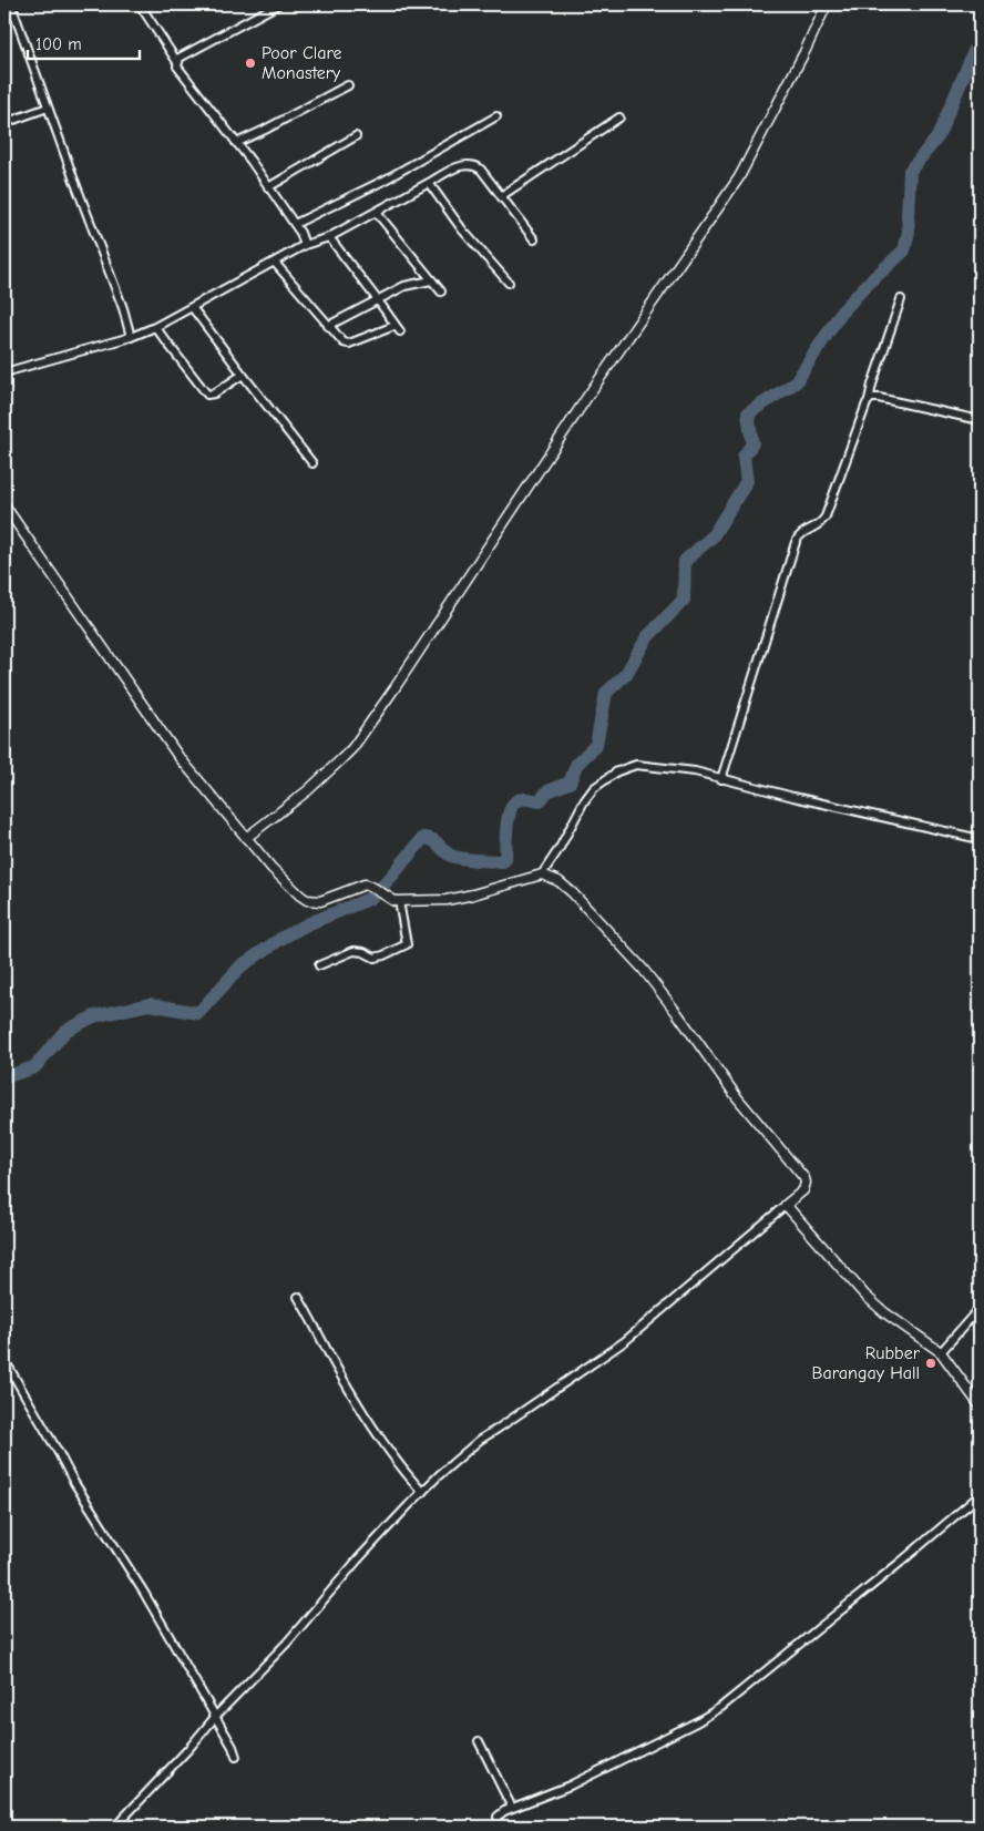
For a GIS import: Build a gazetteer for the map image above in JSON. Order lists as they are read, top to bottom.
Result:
{
  "places": ["Poor Clare Monastery", "Rubber Barangay Hall"],
  "scale_bar": "100 m"
}
